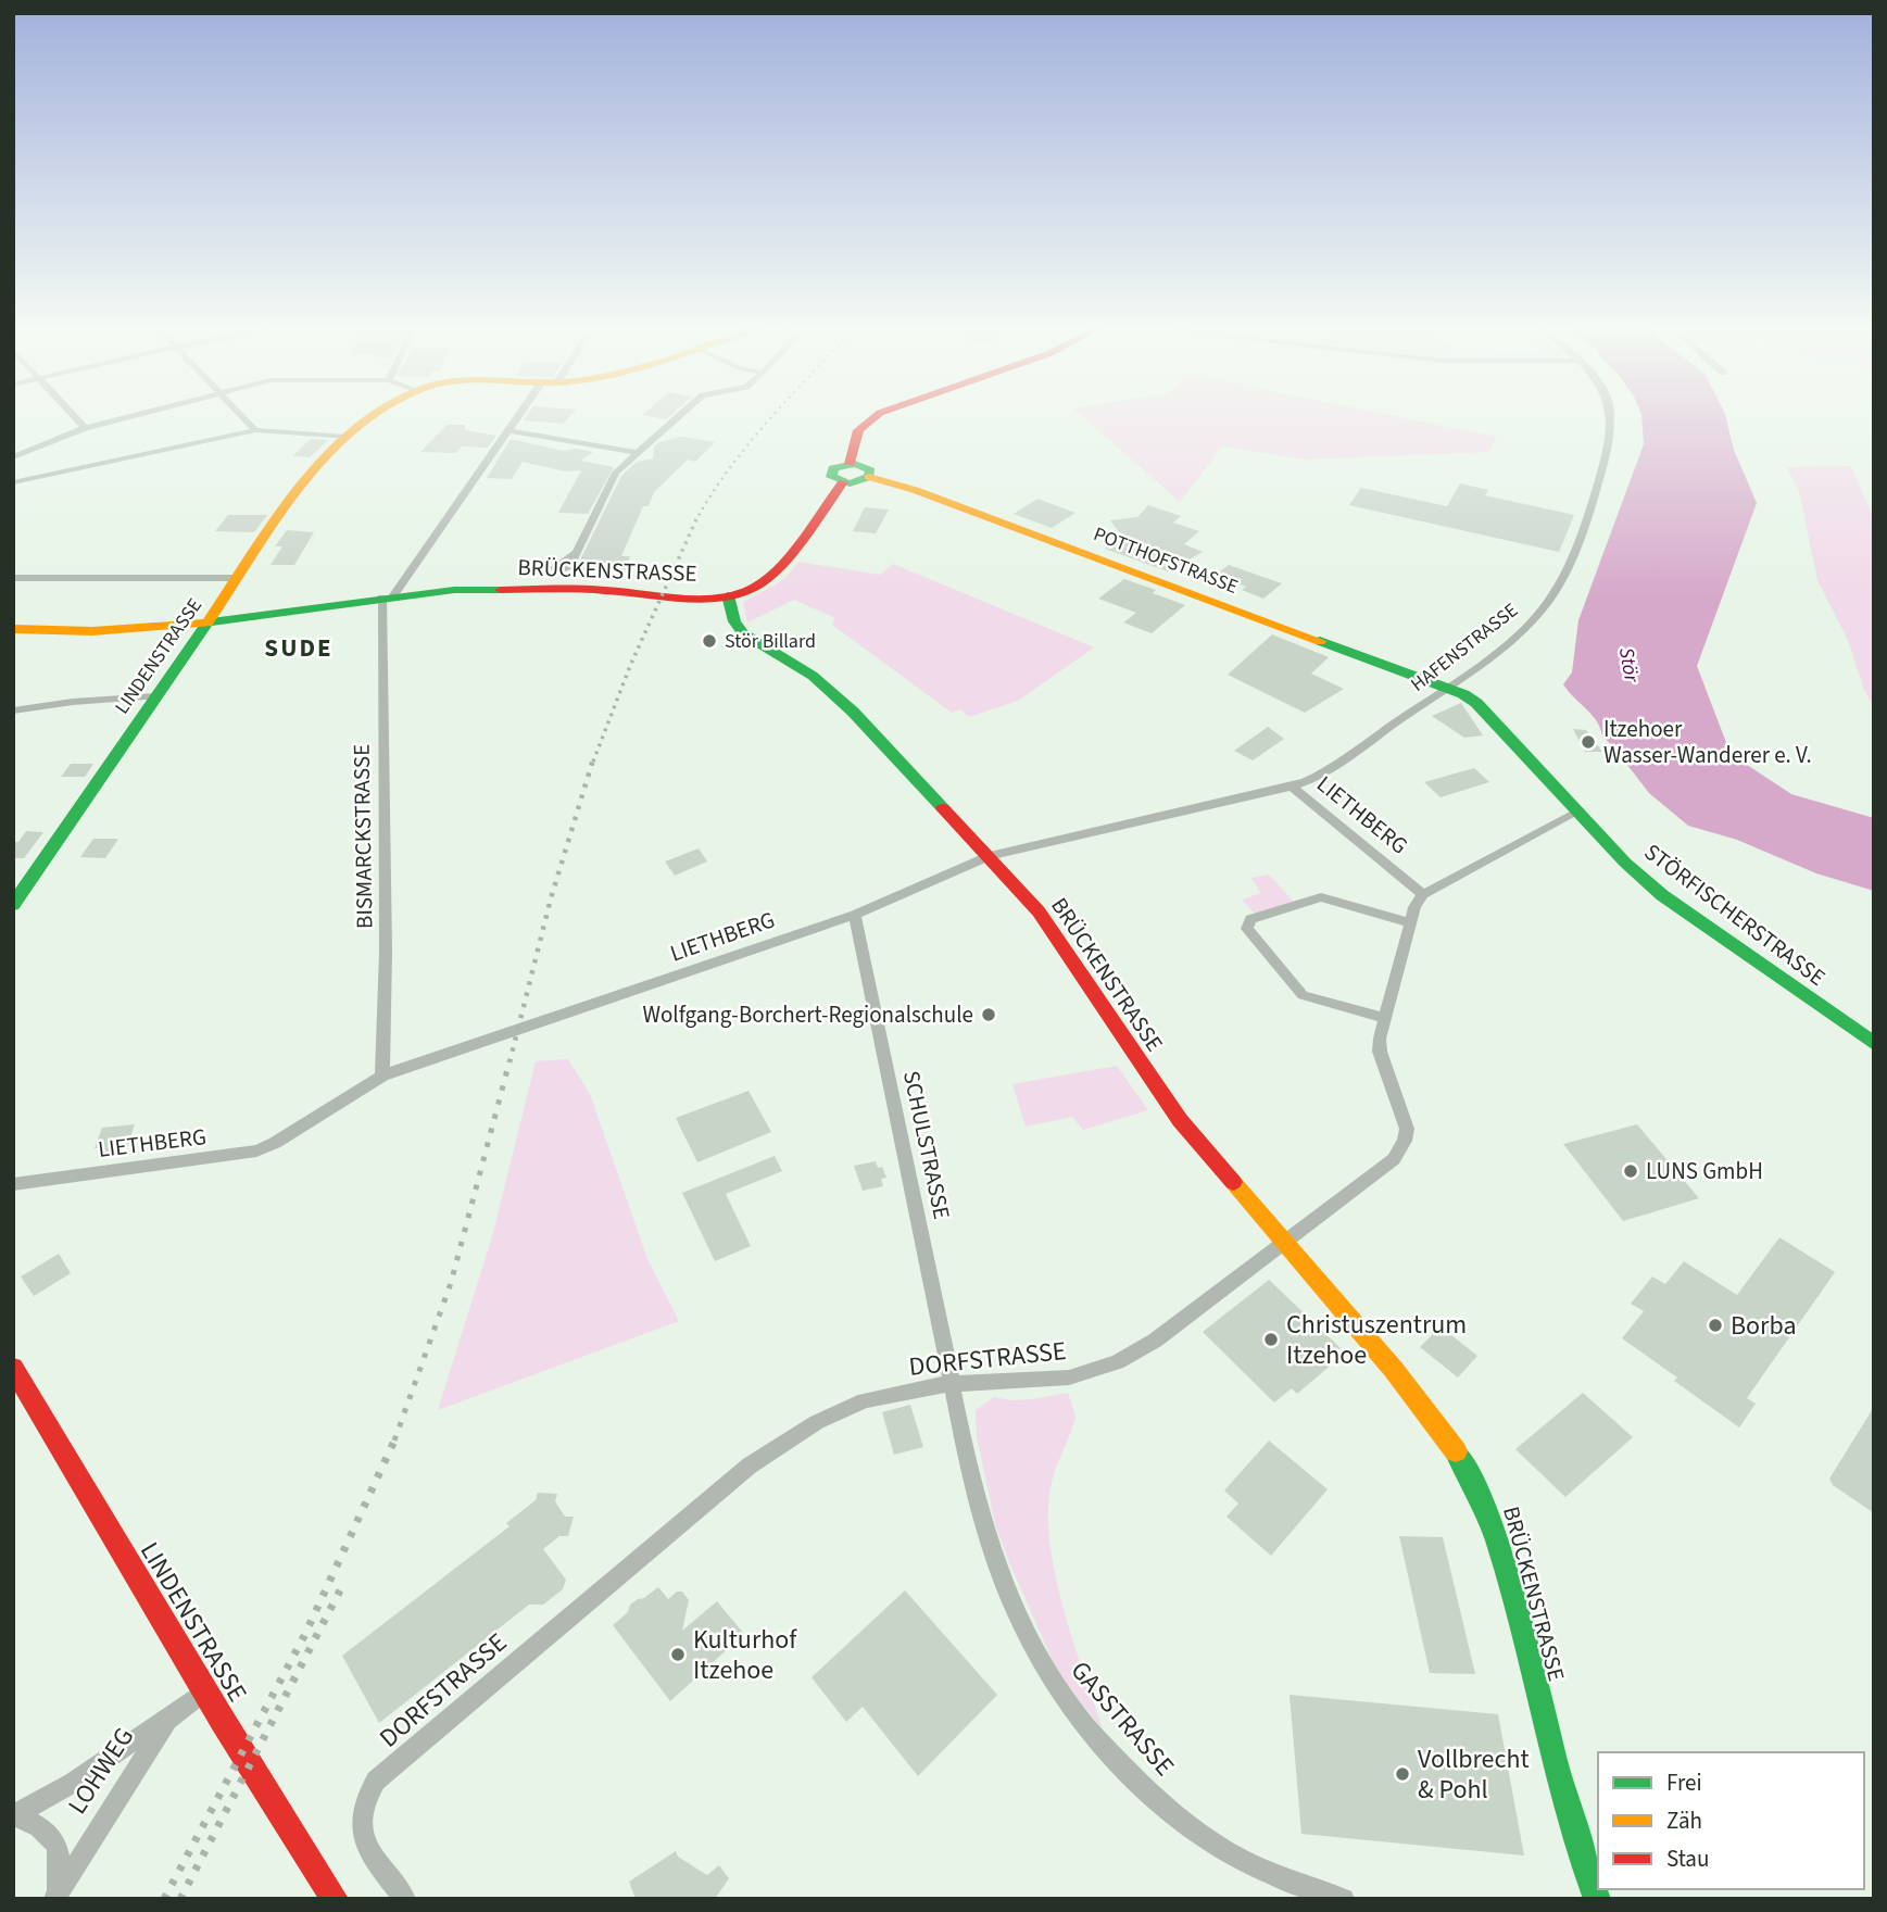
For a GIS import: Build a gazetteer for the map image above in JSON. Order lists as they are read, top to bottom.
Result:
{
  "streets": {
    "street": [
      "POTTHOFSTRASSE",
      "BRÜCKENSTRASSE",
      "HAFENSTRASSE",
      "LINDENSTRASSE",
      "LIETHBERG",
      "BISMARCKSTRASSE",
      "STÖRFISCHERSTRASSE",
      "SCHULSTRASSE",
      "DORFSTRASSE",
      "GASSTRASSE",
      "LOHWEG"
    ]
  },
  "crossings": [
    ["POTTHOFSTRASSE", "HAFENSTRASSE"],
    ["POTTHOFSTRASSE", "STÖRFISCHERSTRASSE"],
    ["BRÜCKENSTRASSE", "LINDENSTRASSE"],
    ["BRÜCKENSTRASSE", "LIETHBERG"],
    ["BRÜCKENSTRASSE", "BISMARCKSTRASSE"],
    ["BRÜCKENSTRASSE", "DORFSTRASSE"],
    ["HAFENSTRASSE", "LIETHBERG"],
    ["HAFENSTRASSE", "STÖRFISCHERSTRASSE"],
    ["LINDENSTRASSE", "LOHWEG"],
    ["LIETHBERG", "BISMARCKSTRASSE"],
    ["LIETHBERG", "SCHULSTRASSE"],
    ["LIETHBERG", "DORFSTRASSE"],
    ["SCHULSTRASSE", "DORFSTRASSE"],
    ["SCHULSTRASSE", "GASSTRASSE"],
    ["DORFSTRASSE", "GASSTRASSE"]
  ],
  "districts": ["SUDE"],
  "water": ["Stör"],
  "places": [
    "Stör Billard",
    "Itzehoer Wasser-Wanderer e. V.",
    "Wolfgang-Borchert-Regionalschule",
    "LUNS GmbH",
    "Borba",
    "Christuszentrum Itzehoe",
    "Kulturhof Itzehoe",
    "Vollbrecht & Pohl"
  ],
  "legend": ["Frei", "Zäh", "Stau"]
}
